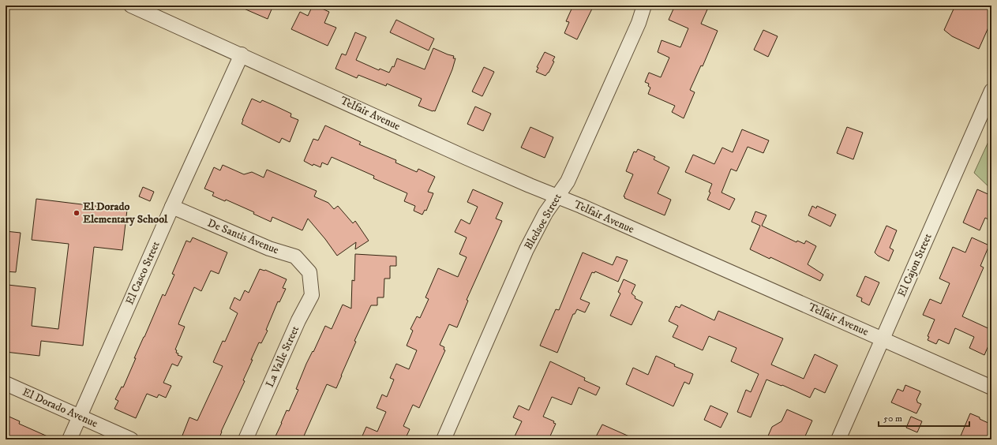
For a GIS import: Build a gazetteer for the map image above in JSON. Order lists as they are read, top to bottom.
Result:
{
  "streets": {
    "street": [
      "Telfair Avenue",
      "Bledsoe Street",
      "De Santis Avenue",
      "El Cajon Street",
      "El Casco Street",
      "La Valle Street",
      "El Dorado Avenue"
    ]
  },
  "crossings": [
    ["Telfair Avenue", "Bledsoe Street"],
    ["Telfair Avenue", "El Cajon Street"],
    ["Telfair Avenue", "El Casco Street"],
    ["De Santis Avenue", "El Casco Street"],
    ["De Santis Avenue", "La Valle Street"],
    ["El Casco Street", "El Dorado Avenue"]
  ],
  "places": ["El Dorado Elementary School"],
  "scale_bar": "50 m"
}
